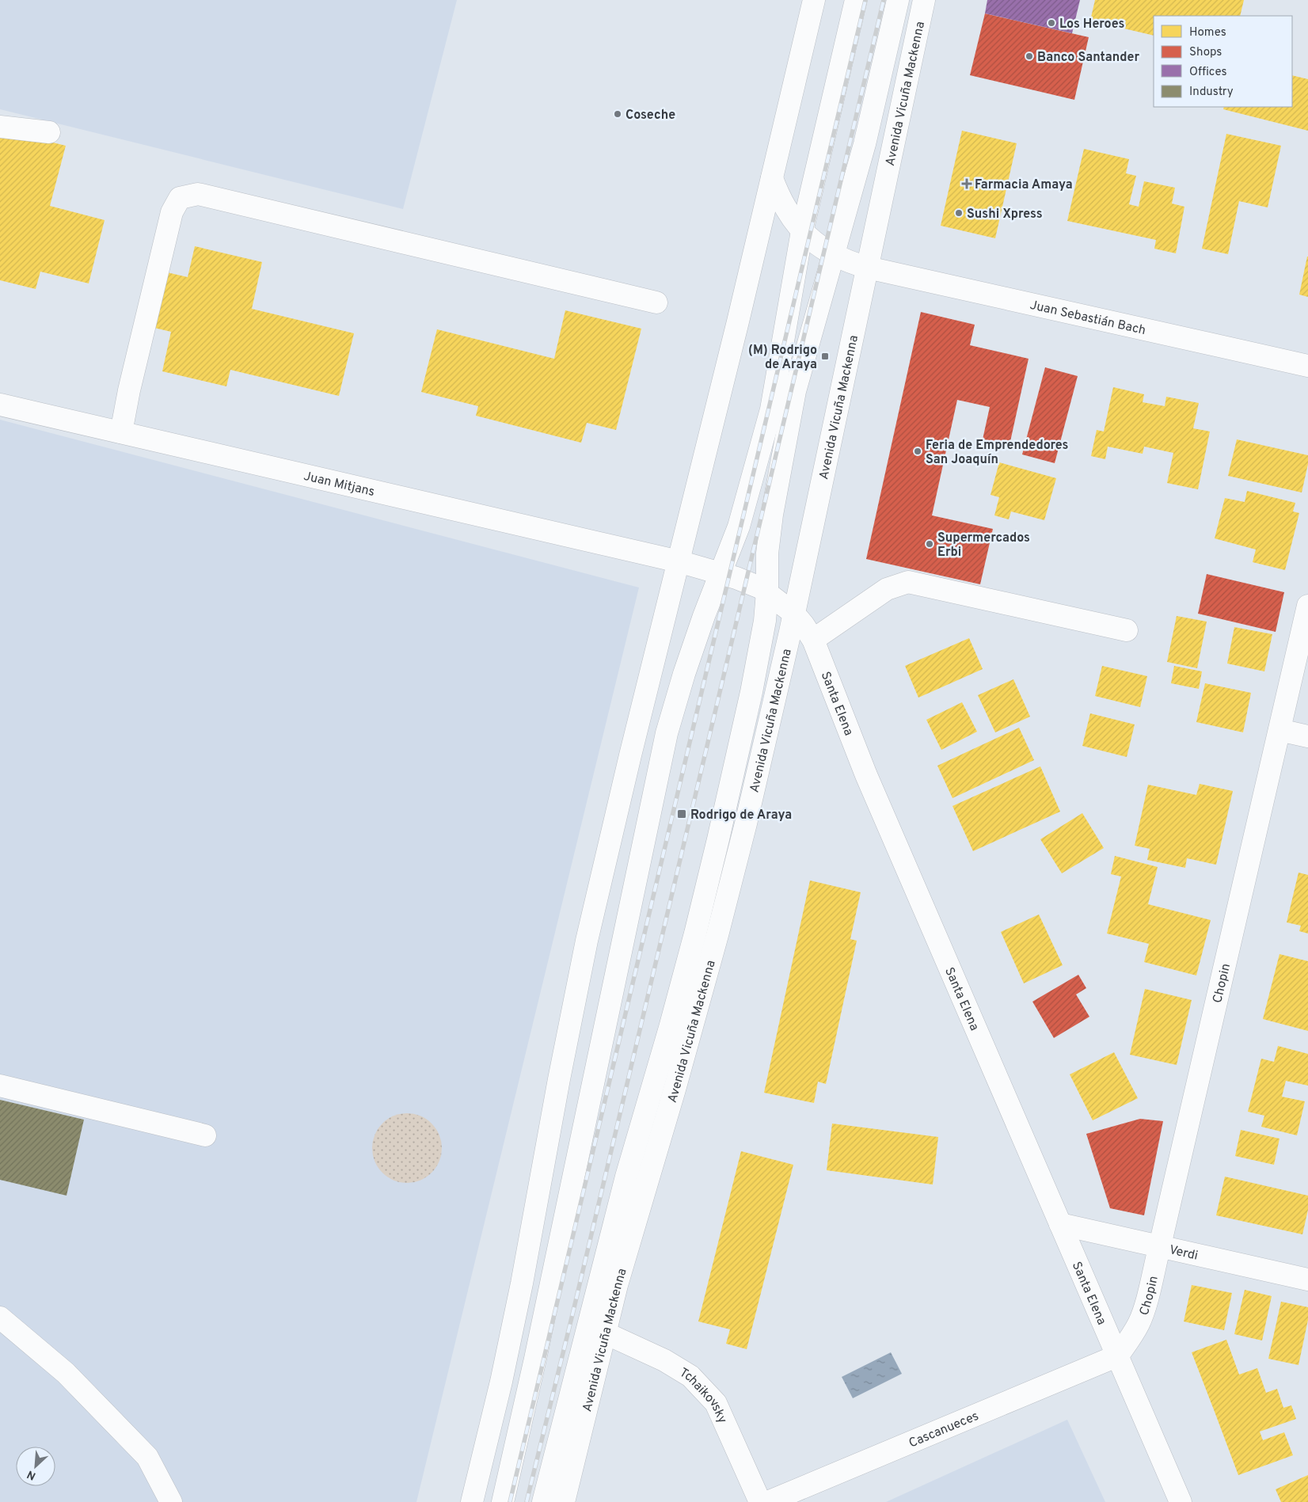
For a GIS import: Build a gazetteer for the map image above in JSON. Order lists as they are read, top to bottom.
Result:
{
  "streets": {
    "street": [
      "Avenida Vicuña Mackenna",
      "Juan Sebastián Bach",
      "Juan Mitjans",
      "Santa Elena",
      "Chopin",
      "Verdi",
      "Tchaikovsky",
      "Cascanueces"
    ]
  },
  "crossings": [
    ["Avenida Vicuña Mackenna", "Juan Sebastián Bach"],
    ["Avenida Vicuña Mackenna", "Santa Elena"],
    ["Avenida Vicuña Mackenna", "Tchaikovsky"],
    ["Juan Mitjans", "Santa Elena"],
    ["Santa Elena", "Chopin"],
    ["Santa Elena", "Verdi"],
    ["Santa Elena", "Cascanueces"],
    ["Chopin", "Verdi"],
    ["Chopin", "Cascanueces"]
  ],
  "places": {
    "other": [
      "Los Heroes",
      "Banco Santander",
      "Coseche",
      "Sushi Xpress",
      "Feria de Emprendedores San Joaquín",
      "Supermercados Erbi"
    ],
    "health": ["Farmacia Amaya"],
    "transit": ["(M) Rodrigo de Araya", "Rodrigo de Araya"]
  },
  "legend": [
    "Homes",
    "Shops",
    "Offices",
    "Industry"
  ],
  "north": "bottom left"
}
